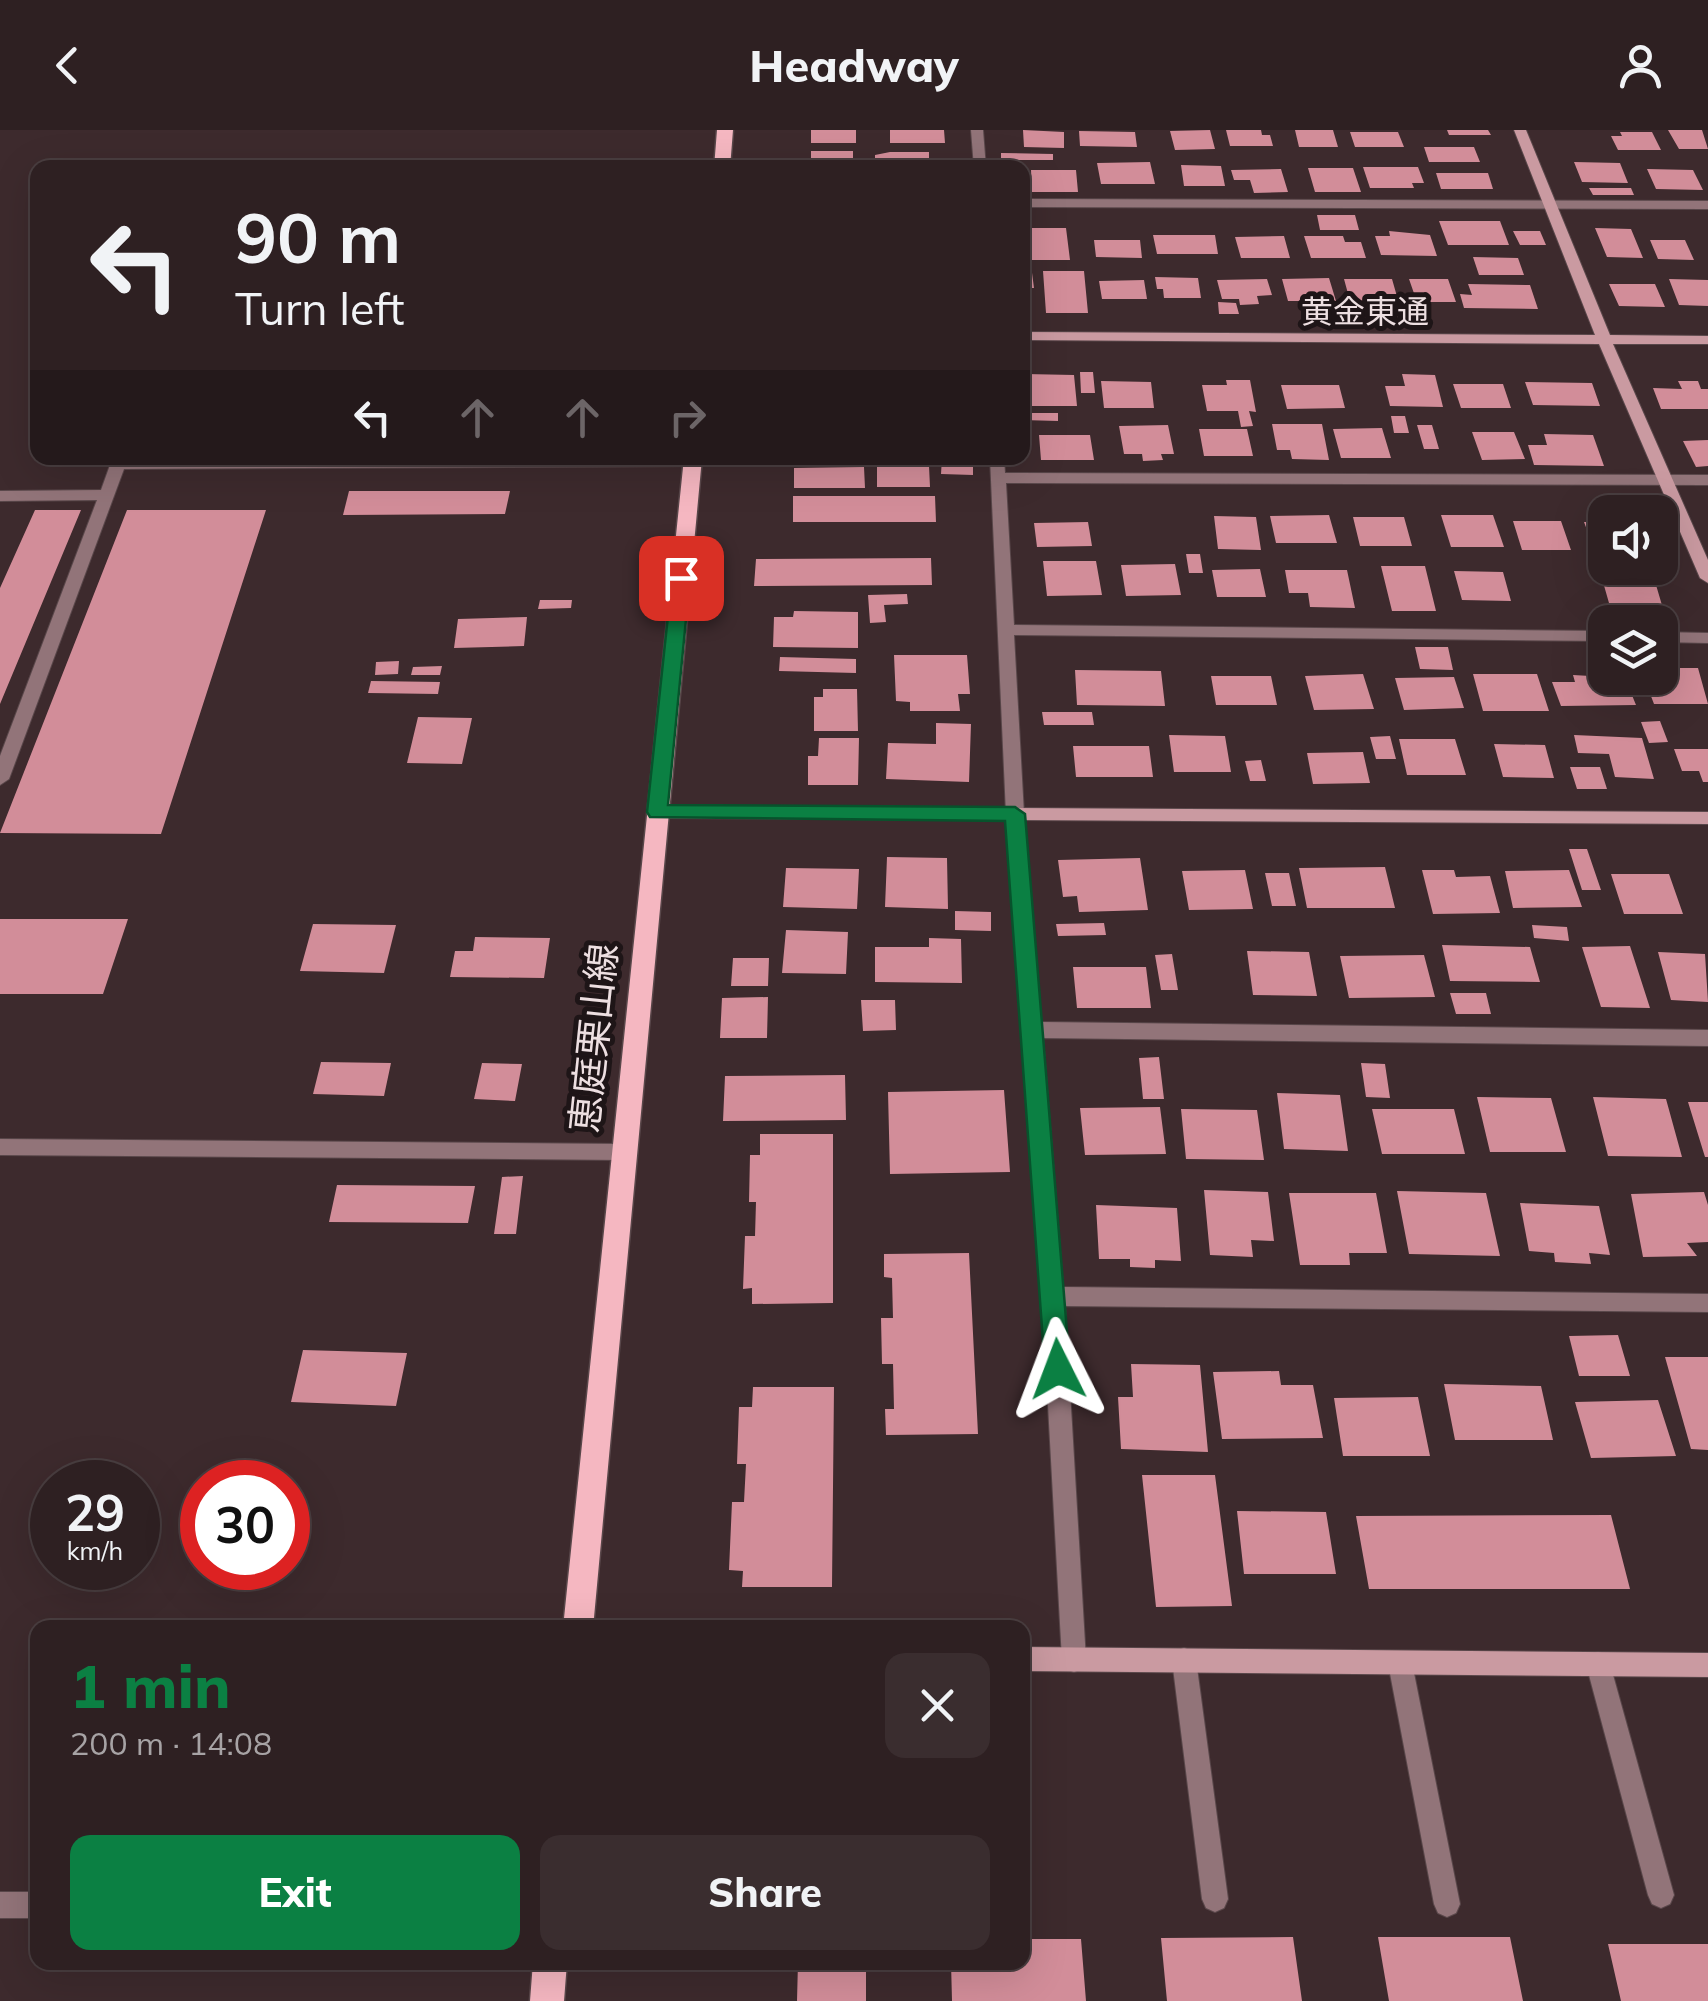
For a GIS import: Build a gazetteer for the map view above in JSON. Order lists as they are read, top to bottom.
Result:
{
  "streets": {
    "main road": ["恵庭栗山線"],
    "street": ["黄金東通"]
  },
  "page": {
    "header": "Headway",
    "turn": ["90 m", "Turn left"],
    "speed": "29 km/h",
    "limit": "30",
    "heading": ["1 min", "200 m · 14:08"],
    "buttons": ["Exit", "Share"]
  }
}
